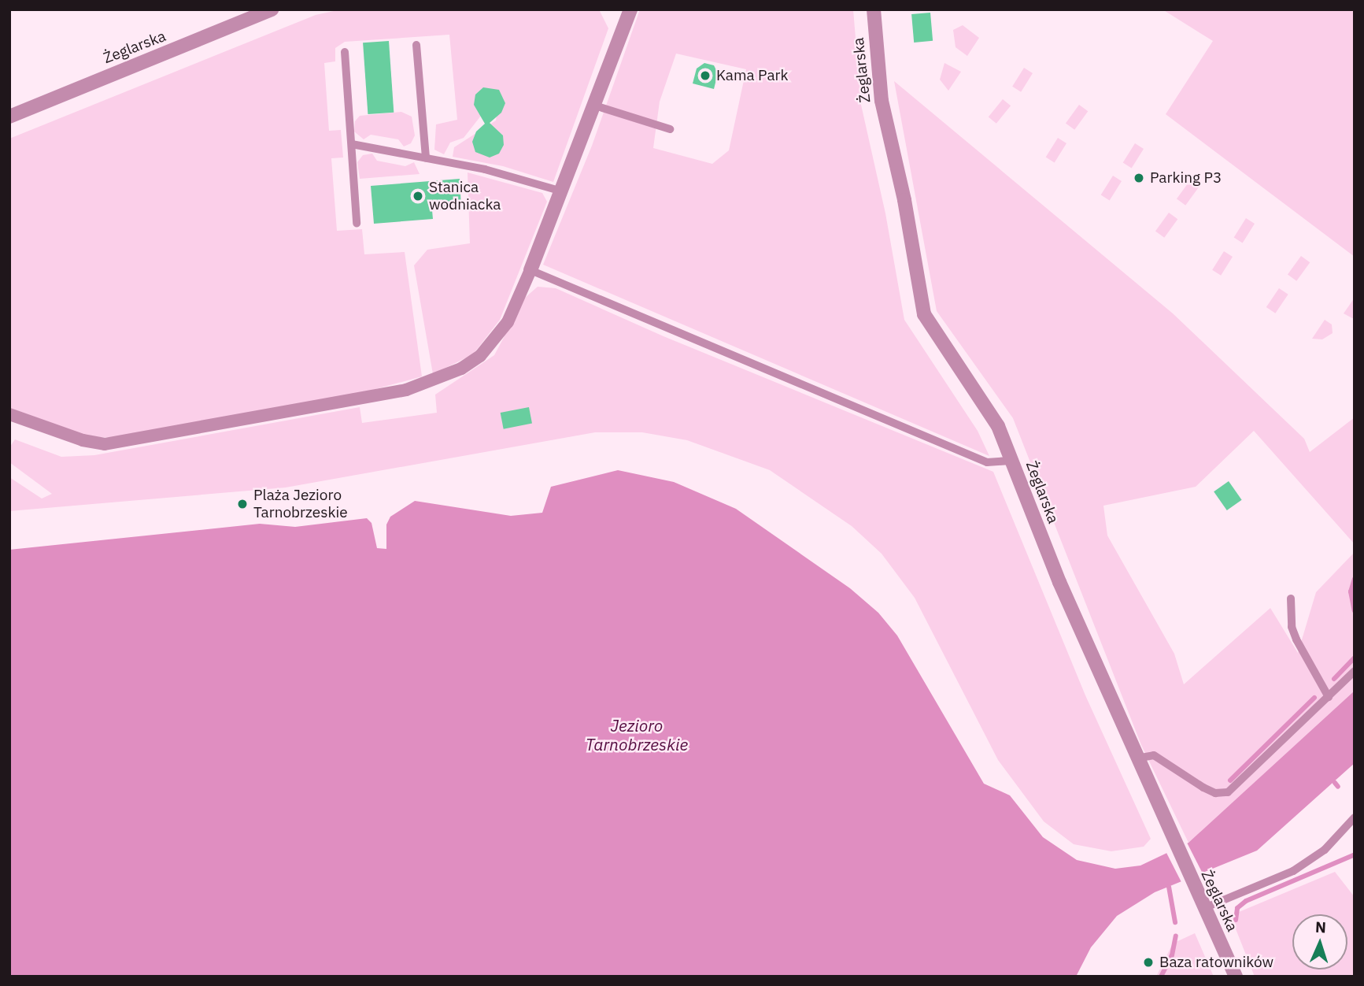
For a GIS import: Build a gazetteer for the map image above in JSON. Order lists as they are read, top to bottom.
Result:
{
  "streets": {
    "street": ["Żeglarska"]
  },
  "water": ["Jezioro Tarnobrzeskie"],
  "places": [
    "Kama Park",
    "Parking P3",
    "Stanica wodniacka",
    "Plaża Jezioro Tarnobrzeskie",
    "Baza ratowników"
  ],
  "north": "top"
}
